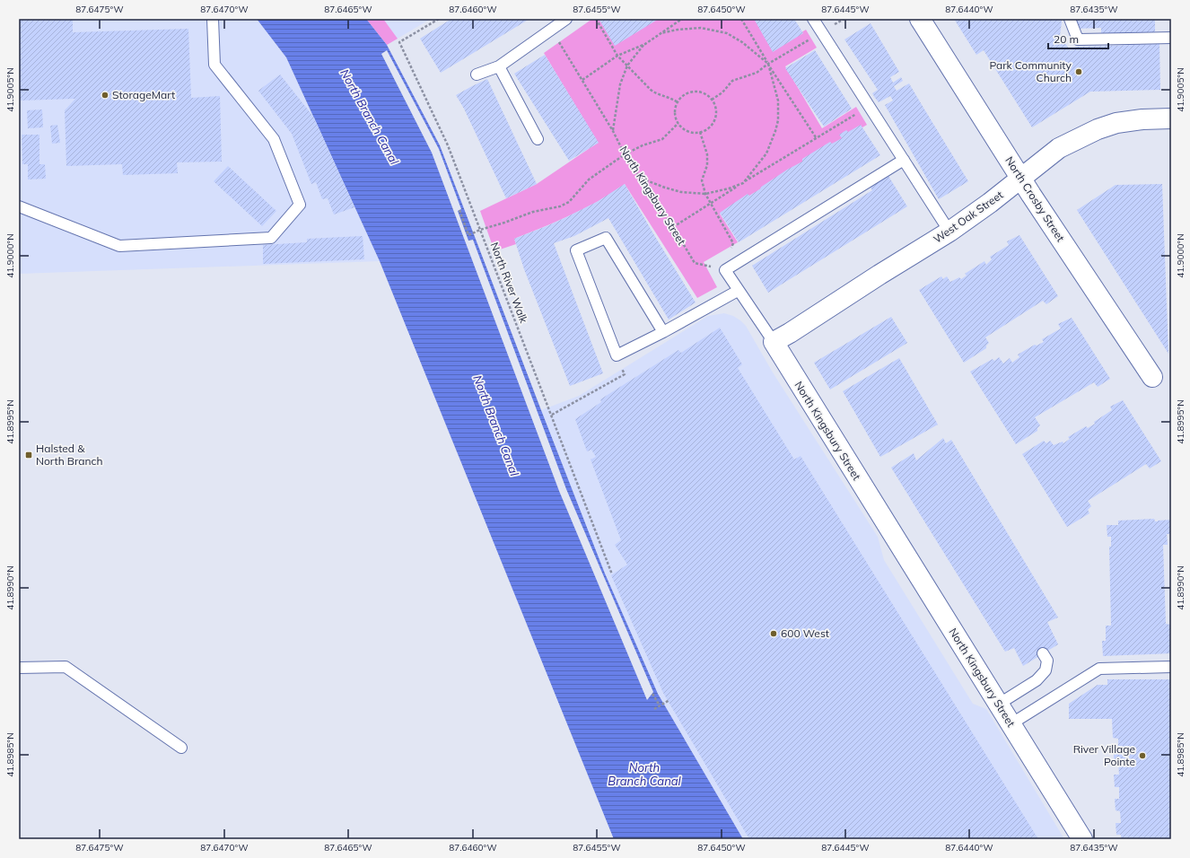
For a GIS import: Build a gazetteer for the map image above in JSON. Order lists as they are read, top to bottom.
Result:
{
  "streets": {
    "street": ["North Kingsbury Street", "North Crosby Street", "West Oak Street"],
    "path": ["North River Walk"]
  },
  "crossings": [
    ["North Kingsbury Street", "West Oak Street"],
    ["North Crosby Street", "West Oak Street"]
  ],
  "water": ["North Branch Canal"],
  "places": {
    "other": [
      "Park Community Church",
      "StorageMart",
      "600 West",
      "River Village Pointe"
    ],
    "transit": ["Halsted & North Branch"]
  },
  "scale_bar": "20 m",
  "coordinates": [
    "87.6475°W",
    "87.6470°W",
    "87.6465°W",
    "87.6460°W",
    "87.6455°W",
    "87.6450°W",
    "87.6445°W",
    "87.6440°W",
    "87.6435°W",
    "41.9005°N",
    "41.9000°N",
    "41.8995°N",
    "41.8990°N",
    "41.8985°N"
  ]
}
